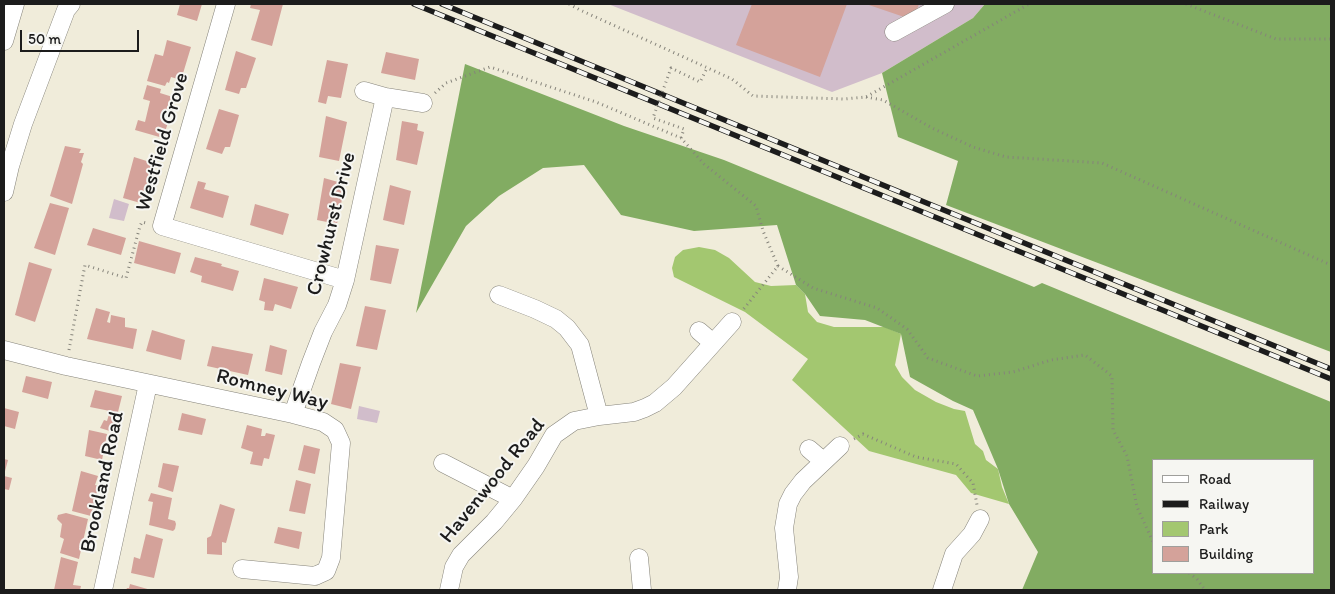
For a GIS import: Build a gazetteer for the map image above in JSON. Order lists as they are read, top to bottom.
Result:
{
  "streets": {
    "street": [
      "Westfield Grove",
      "Crowhurst Drive",
      "Romney Way",
      "Havenwood Road",
      "Brookland Road"
    ]
  },
  "crossings": [
    ["Westfield Grove", "Crowhurst Drive"],
    ["Crowhurst Drive", "Romney Way"],
    ["Romney Way", "Brookland Road"]
  ],
  "legend": [
    "Road",
    "Railway",
    "Park",
    "Building"
  ],
  "scale_bar": "50 m"
}
